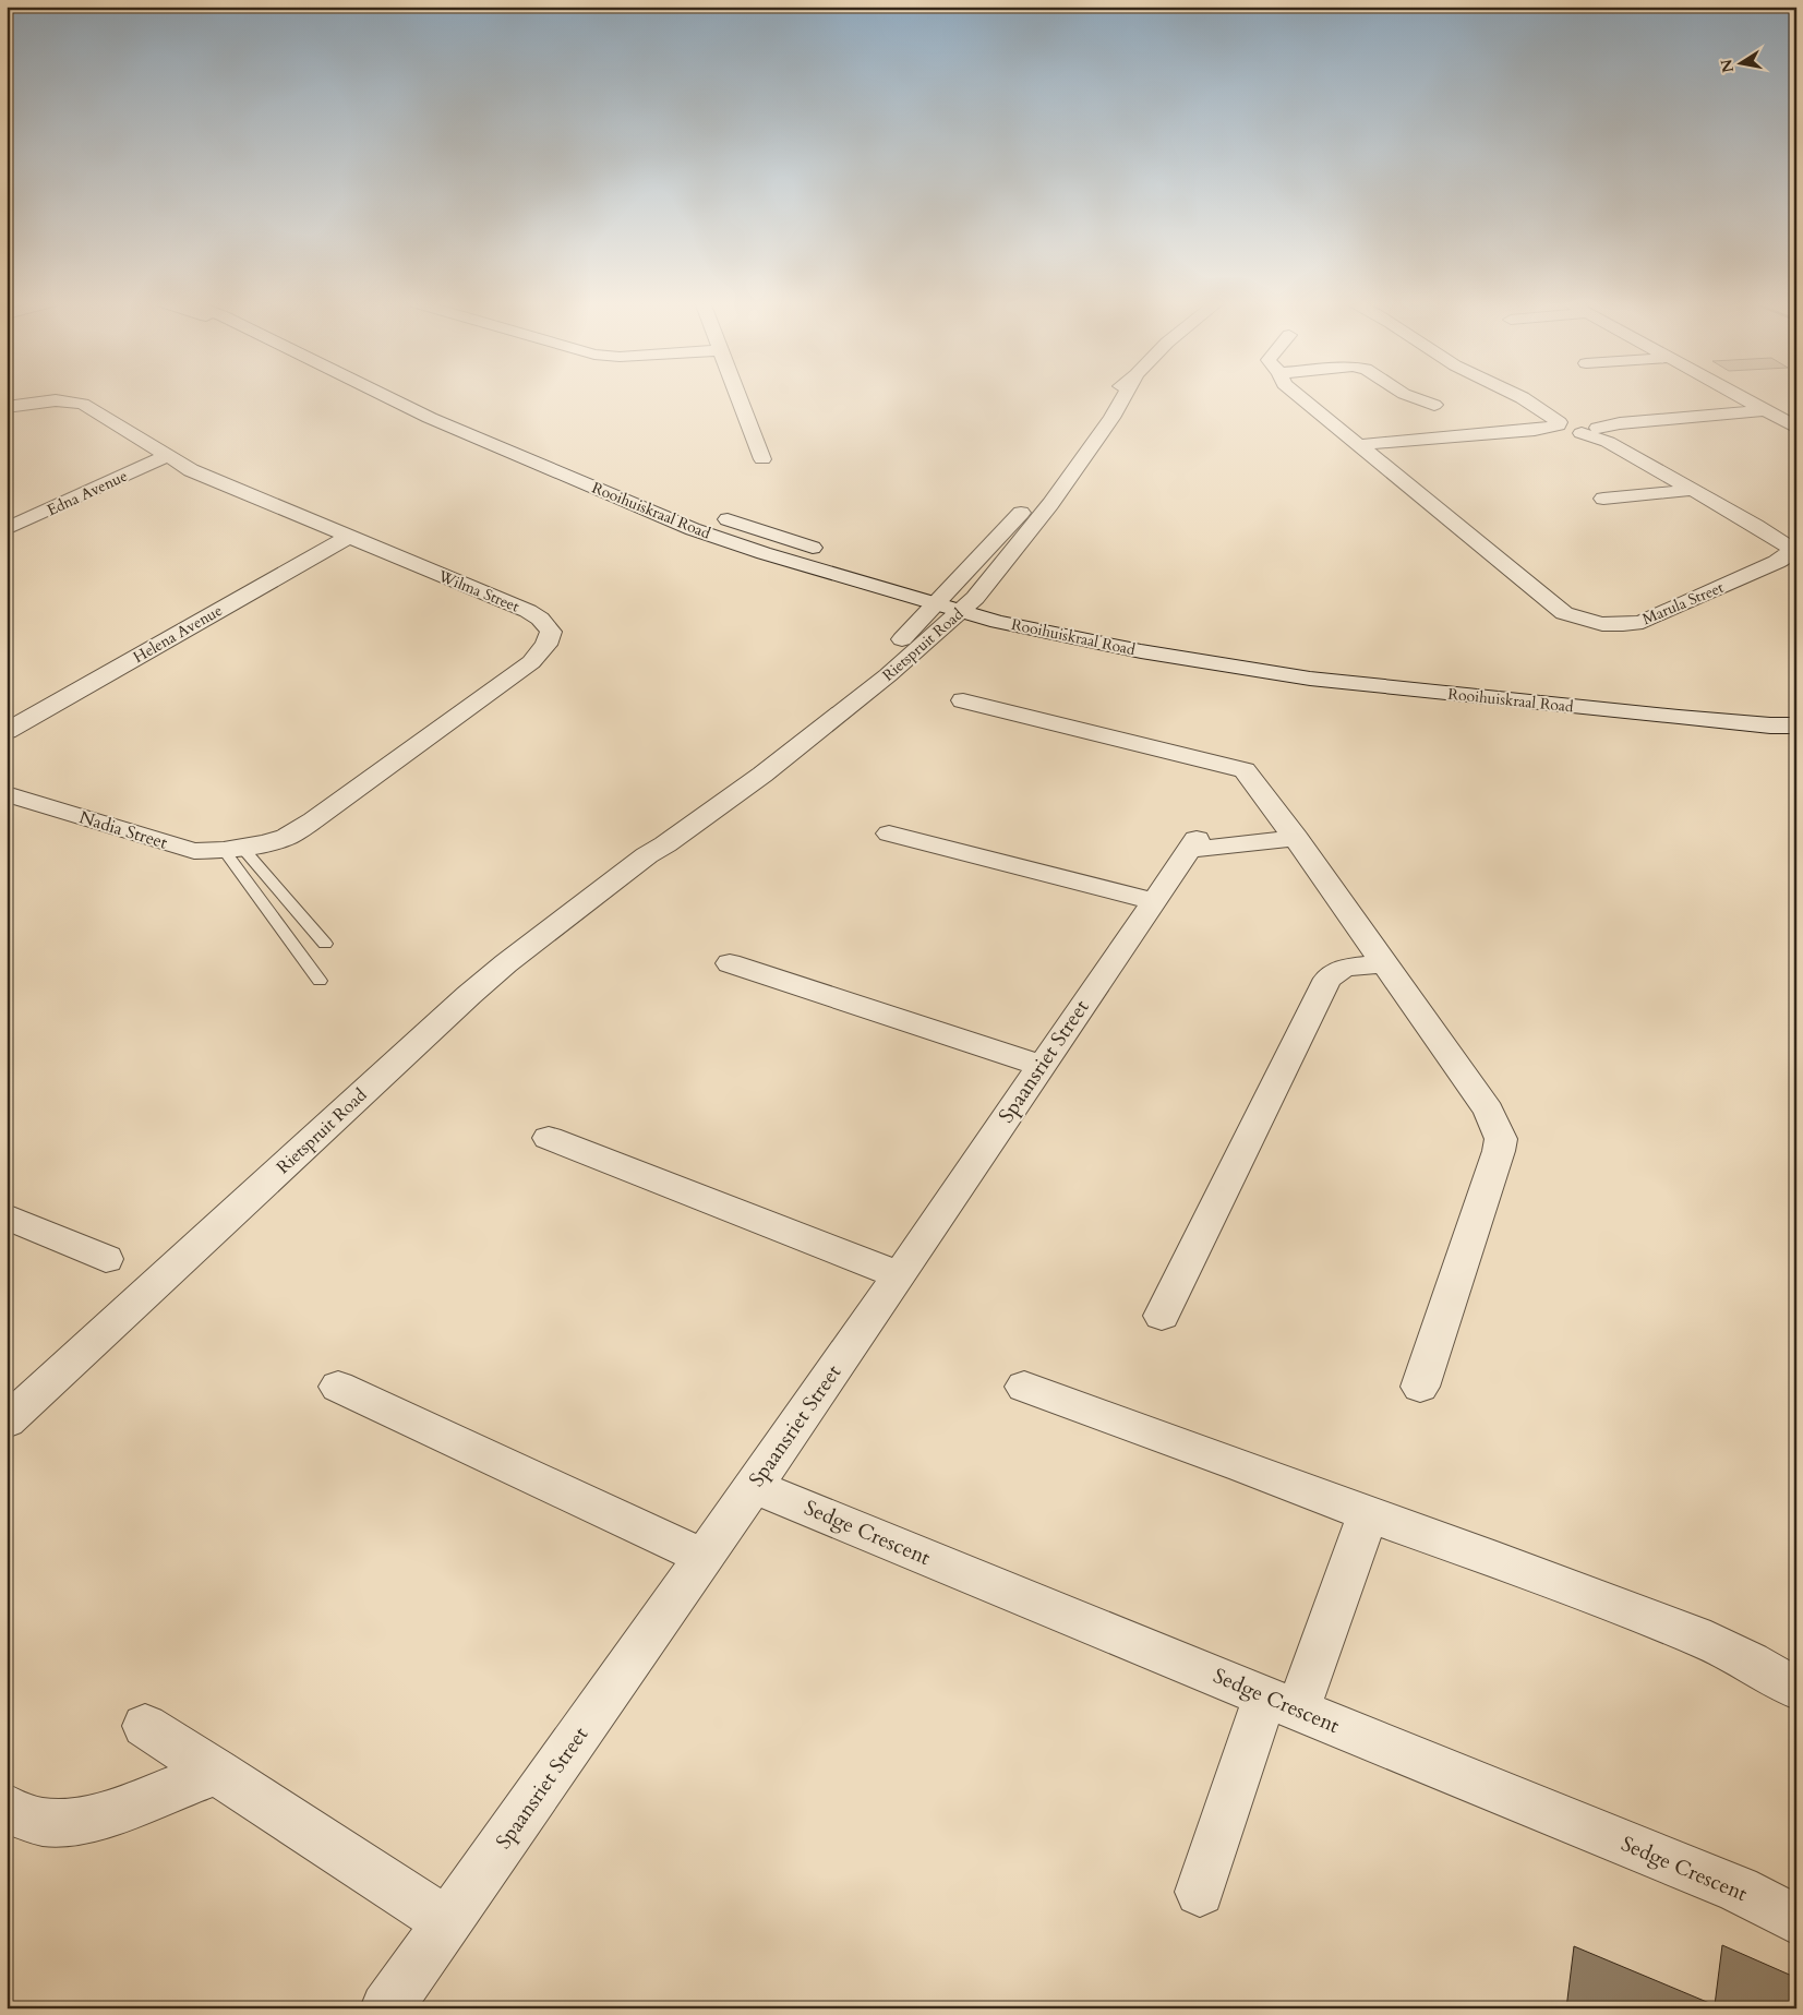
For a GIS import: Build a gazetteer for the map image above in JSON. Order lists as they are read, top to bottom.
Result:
{
  "streets": {
    "street": [
      "Edna Avenue",
      "Rooihuiskraal Road",
      "Wilma Street",
      "Marula Street",
      "Helena Avenue",
      "Rietspruit Road",
      "Nadia Street",
      "Spaansriet Street",
      "Sedge Crescent"
    ]
  },
  "crossings": [
    ["Edna Avenue", "Wilma Street"],
    ["Rooihuiskraal Road", "Rietspruit Road"],
    ["Wilma Street", "Helena Avenue"],
    ["Wilma Street", "Nadia Street"],
    ["Spaansriet Street", "Sedge Crescent"]
  ],
  "north": "left"
}
